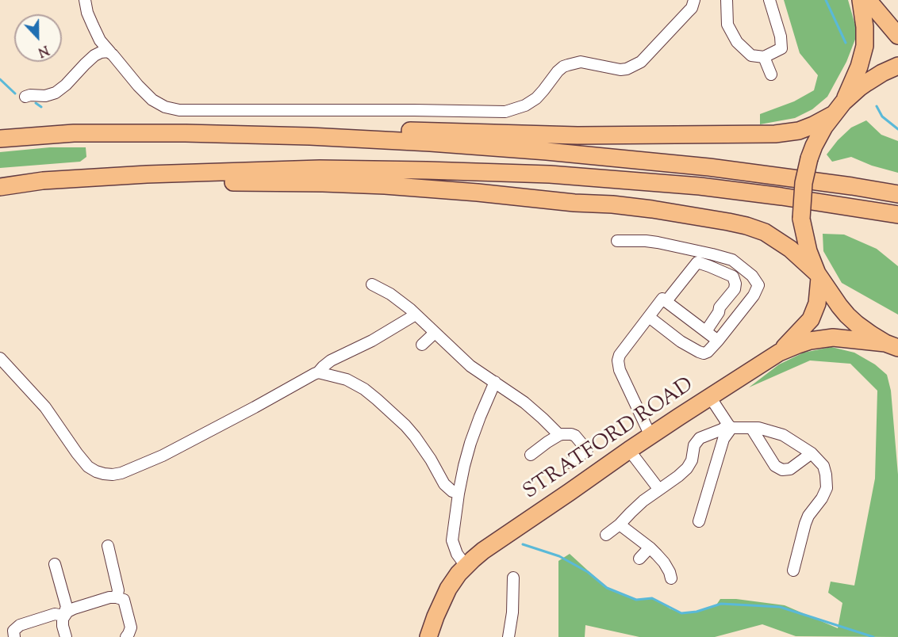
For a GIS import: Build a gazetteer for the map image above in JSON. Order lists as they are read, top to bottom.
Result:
{
  "streets": {
    "highway": ["STRATFORD ROAD"]
  },
  "north": "bottom"
}
